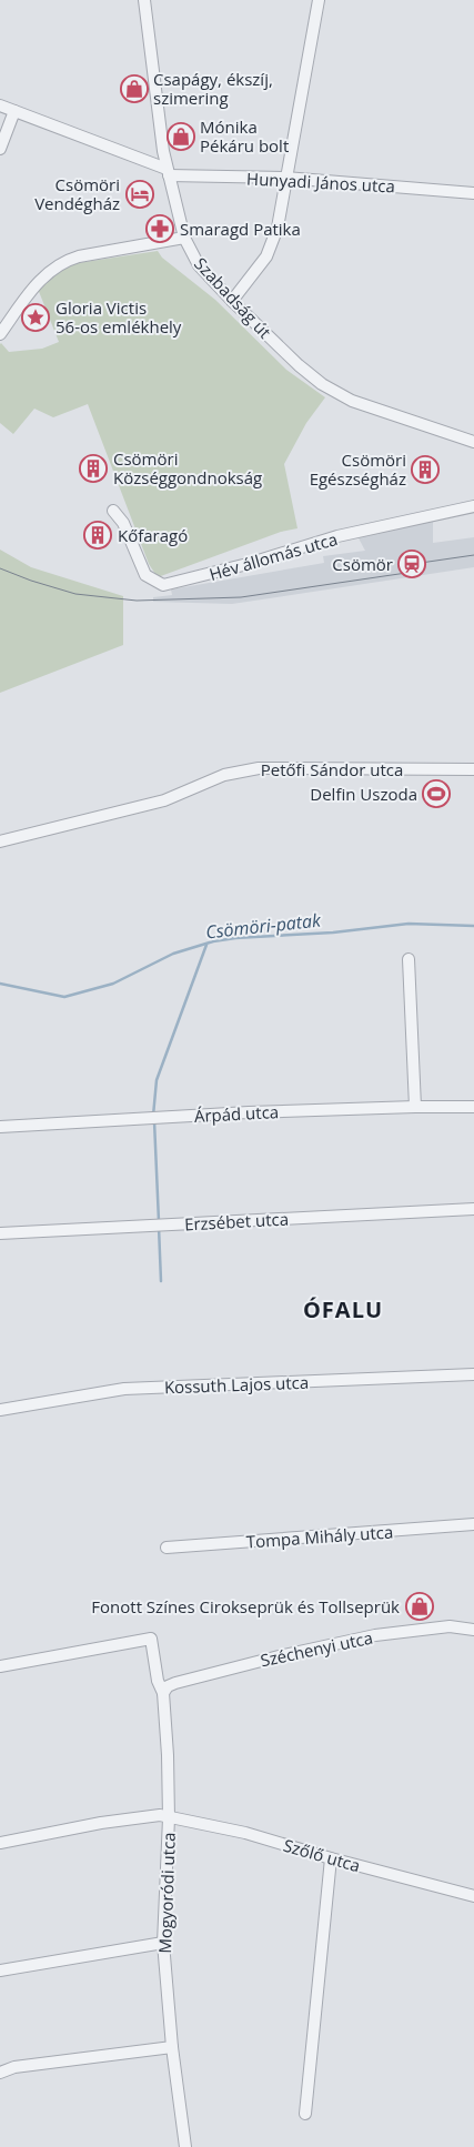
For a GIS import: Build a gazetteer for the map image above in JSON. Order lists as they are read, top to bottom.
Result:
{
  "streets": {
    "street": [
      "Hunyadi János utca",
      "Szabadság út",
      "Hév állomás utca",
      "Petőfi Sándor utca",
      "Árpád utca",
      "Erzsébet utca",
      "Kossuth Lajos utca",
      "Tompa Mihály utca",
      "Széchenyi utca",
      "Szőlő utca",
      "Mogyoródi utca"
    ]
  },
  "crossings": [
    ["Hunyadi János utca", "Szabadság út"],
    ["Széchenyi utca", "Mogyoródi utca"],
    ["Szőlő utca", "Mogyoródi utca"]
  ],
  "districts": ["ÓFALU"],
  "water": ["Csömöri-patak"],
  "places": {
    "shop": ["Csapágy, ékszíj, szimering", "Mónika Pékáru bolt", "Fonott Színes Cirokseprük és Tollseprük"],
    "hotel": ["Csömöri Vendégház"],
    "pharmacy": ["Smaragd Patika"],
    "place": ["Gloria Victis 56-os emlékhely"],
    "building": ["Csömöri Községgondnokság", "Csömöri Egészségház", "Kőfaragó"],
    "station": ["Csömör"],
    "sports": ["Delfin Uszoda"]
  }
}
